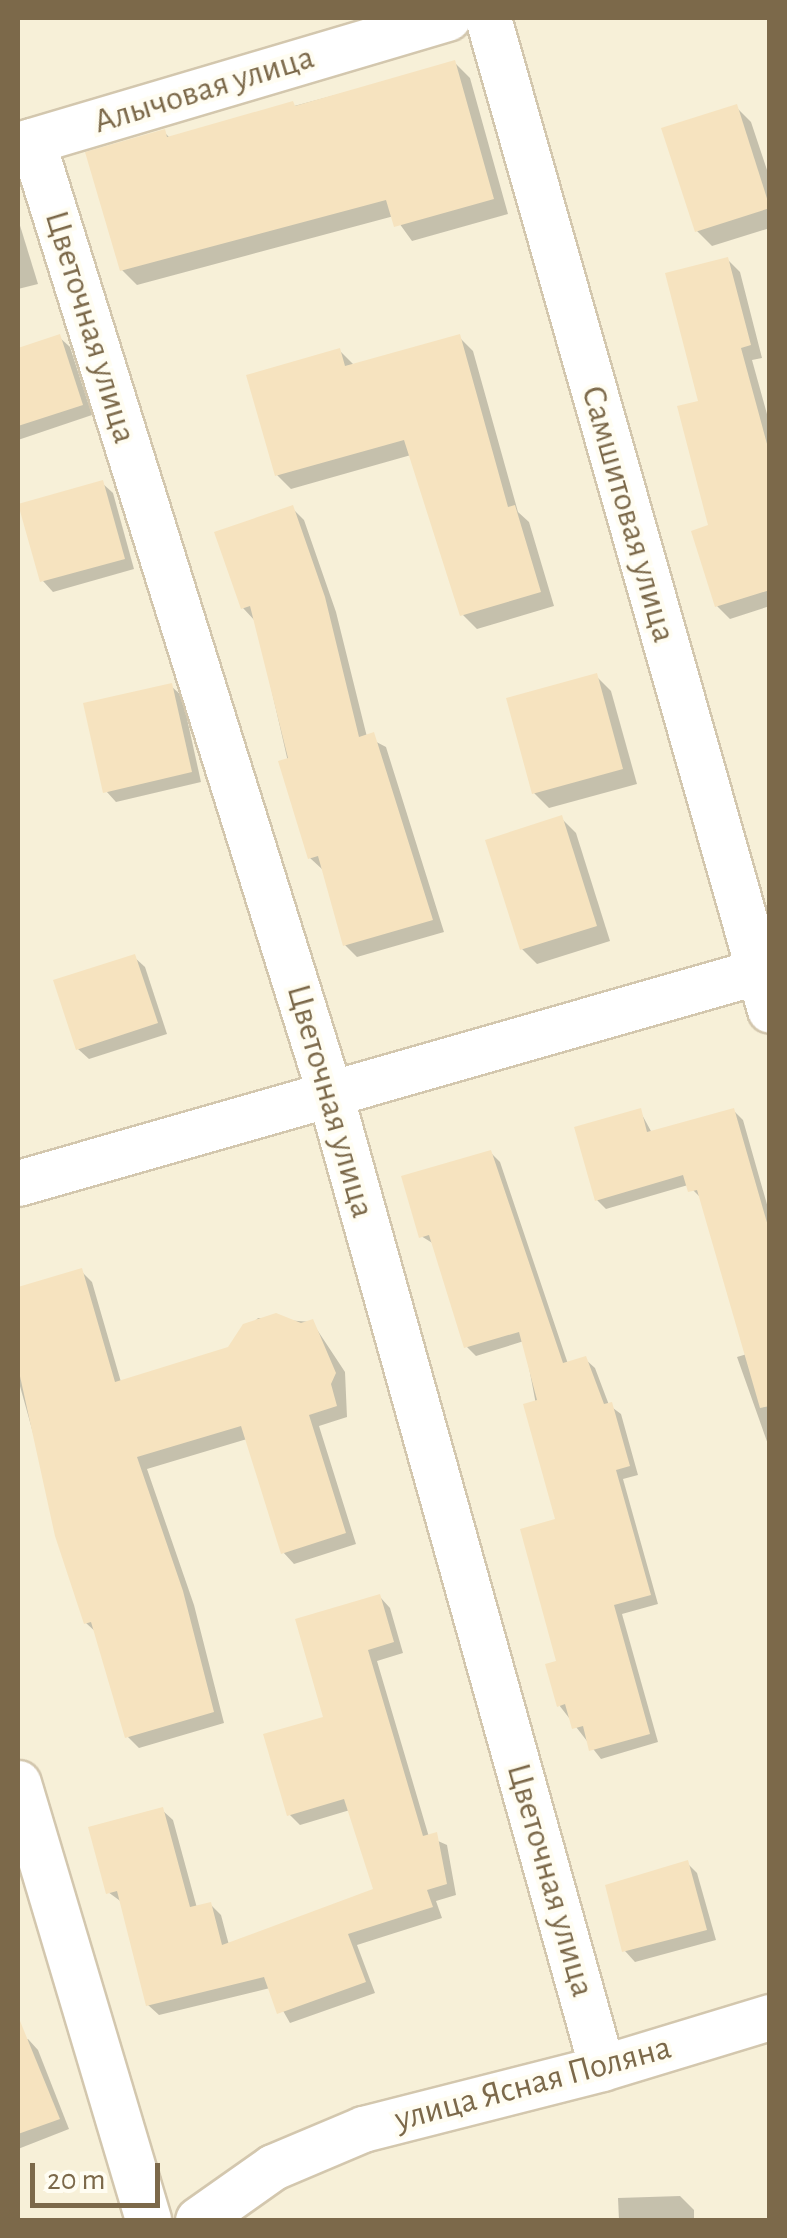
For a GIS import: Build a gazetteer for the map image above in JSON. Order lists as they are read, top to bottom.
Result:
{
  "streets": {
    "street": [
      "Алычовая улица",
      "Цветочная улица",
      "Самшитовая улица",
      "улица Ясная Поляна"
    ]
  },
  "crossings": [
    ["Алычовая улица", "Цветочная улица"],
    ["Цветочная улица", "улица Ясная Поляна"]
  ],
  "scale_bar": "20 m"
}
